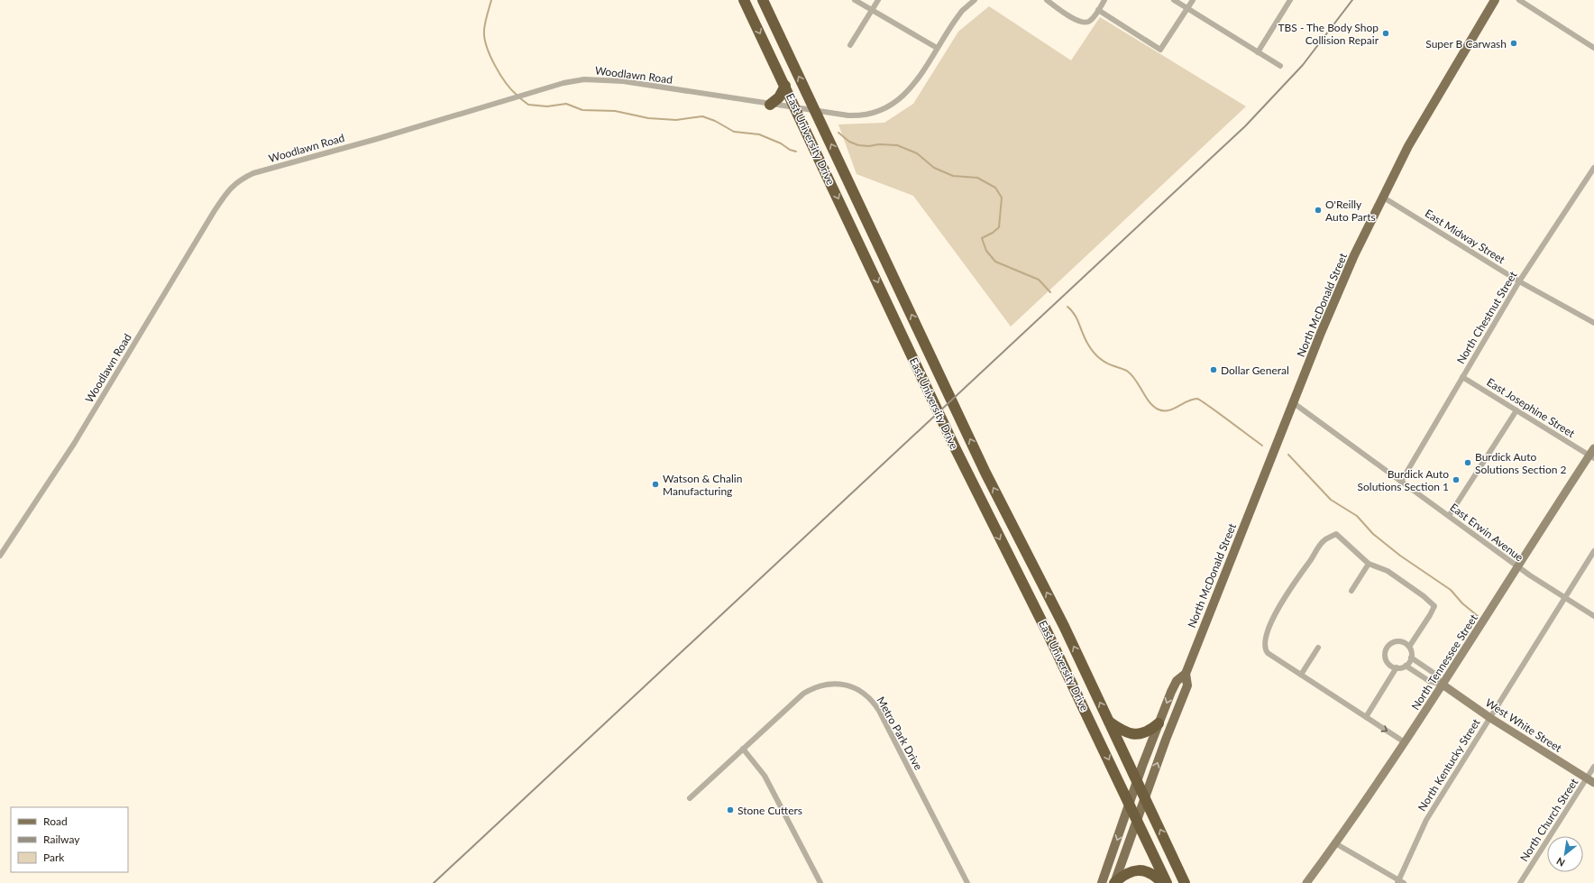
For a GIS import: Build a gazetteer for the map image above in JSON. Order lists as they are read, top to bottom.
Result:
{
  "streets": {
    "highway": ["East University Drive"],
    "main road": ["North McDonald Street"],
    "street": [
      "Woodlawn Road",
      "East Midway Street",
      "North Chestnut Street",
      "East Josephine Street",
      "East Erwin Avenue",
      "North Tennessee Street",
      "West White Street",
      "Metro Park Drive",
      "North Kentucky Street",
      "North Church Street"
    ]
  },
  "crossings": [
    ["Woodlawn Road", "East University Drive"],
    ["East University Drive", "North McDonald Street"],
    ["East Midway Street", "North McDonald Street"],
    ["East Midway Street", "North Chestnut Street"],
    ["North McDonald Street", "East Erwin Avenue"],
    ["North Chestnut Street", "East Josephine Street"],
    ["North Chestnut Street", "East Erwin Avenue"],
    ["East Josephine Street", "North Tennessee Street"],
    ["East Erwin Avenue", "North Tennessee Street"],
    ["East Erwin Avenue", "North Kentucky Street"],
    ["North Tennessee Street", "West White Street"],
    ["West White Street", "North Kentucky Street"],
    ["West White Street", "North Church Street"]
  ],
  "places": [
    "TBS - The Body Shop Collision Repair",
    "Super B Carwash",
    "O'Reilly Auto Parts",
    "Dollar General",
    "Burdick Auto Solutions Section 2",
    "Burdick Auto Solutions Section 1",
    "Watson & Chalin Manufacturing",
    "Stone Cutters"
  ],
  "legend": ["Road", "Railway", "Park"],
  "north": "bottom left"
}
